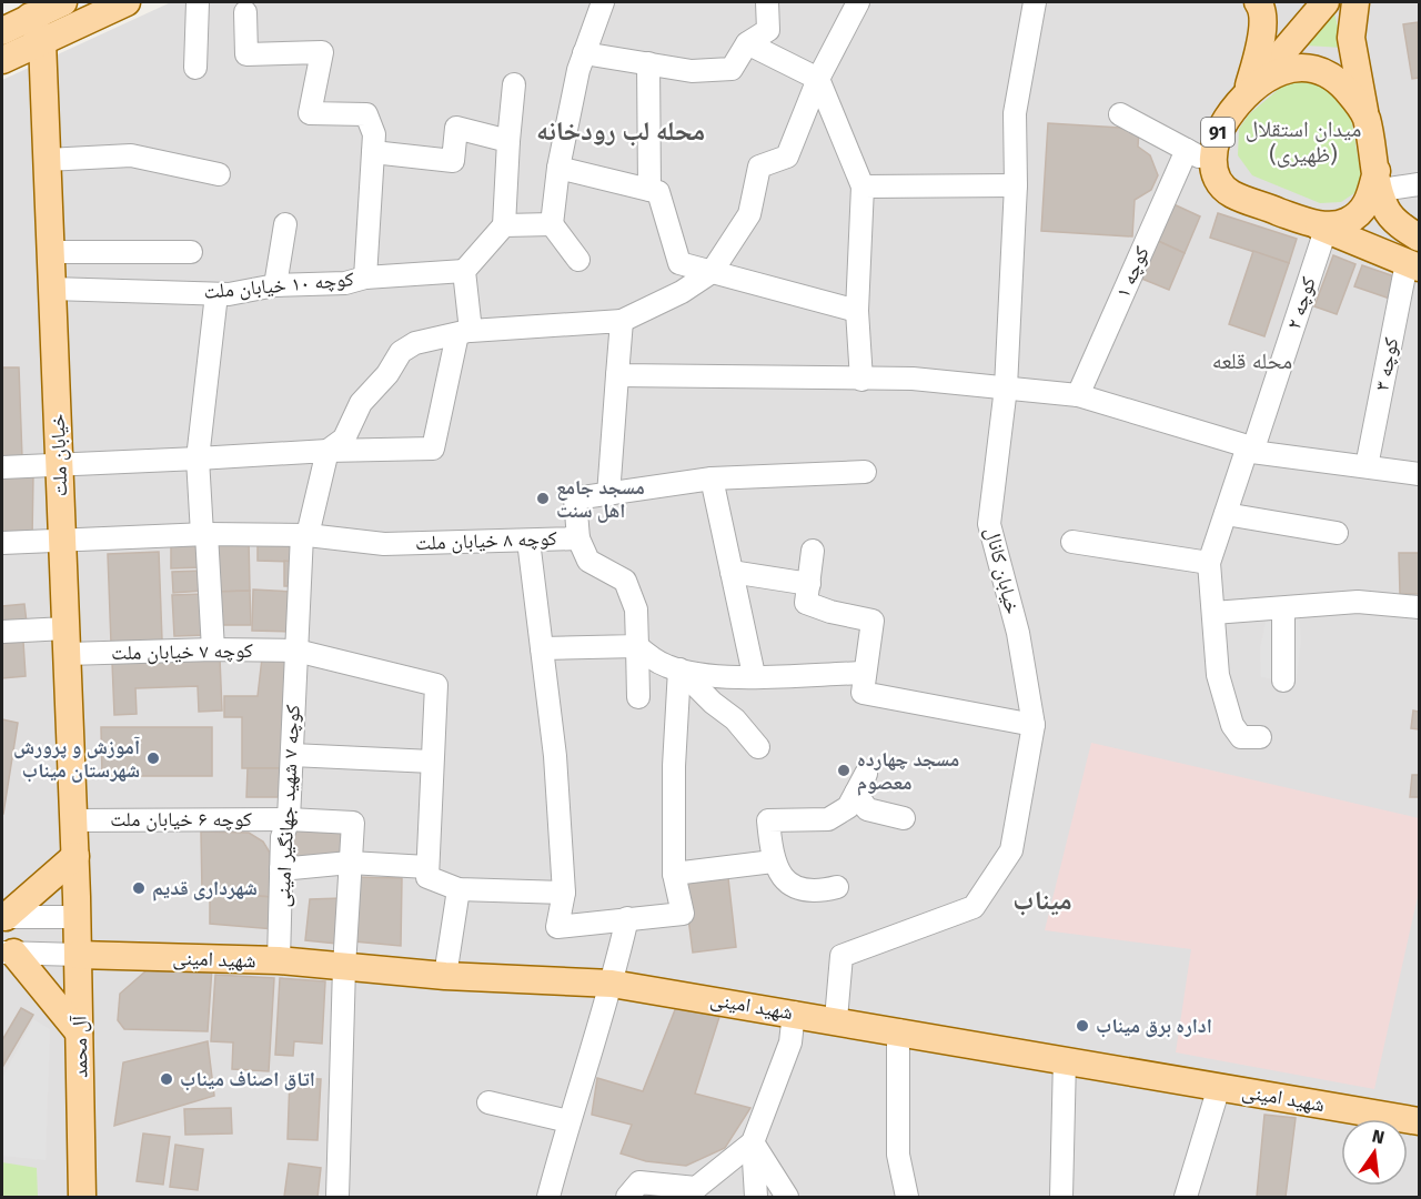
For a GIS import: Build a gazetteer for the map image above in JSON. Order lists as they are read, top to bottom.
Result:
{
  "streets": {
    "main road": [
      "91",
      "خیابان ملت",
      "شهید امینی",
      "آل محمد"
    ],
    "street": [
      "کوچه ۱",
      "کوچه ۱۰ خیابان ملت",
      "کوچه ۲",
      "کوچه ۳",
      "کوچه ۸ خیابان ملت",
      "خیابان کانال",
      "کوچه ۷ خیابان ملت",
      "کوچه ۷ شهید جهانگیر امینی",
      "کوچه ۶ خیابان ملت"
    ]
  },
  "crossings": [
    ["91", "کوچه ۲"],
    ["91", "کوچه ۳"],
    ["کوچه ۱۰ خیابان ملت", "خیابان ملت"],
    ["خیابان ملت", "کوچه ۸ خیابان ملت"],
    ["خیابان ملت", "کوچه ۷ خیابان ملت"],
    ["خیابان ملت", "کوچه ۶ خیابان ملت"],
    ["خیابان ملت", "آل محمد"],
    ["کوچه ۸ خیابان ملت", "کوچه ۷ شهید جهانگیر امینی"],
    ["خیابان کانال", "شهید امینی"],
    ["کوچه ۷ خیابان ملت", "کوچه ۷ شهید جهانگیر امینی"],
    ["کوچه ۷ شهید جهانگیر امینی", "کوچه ۶ خیابان ملت"],
    ["کوچه ۷ شهید جهانگیر امینی", "شهید امینی"],
    ["شهید امینی", "آل محمد"]
  ],
  "districts": [
    "میدان استقلال (ظهیری)",
    "محله لب رودخانه",
    "محله قلعه",
    "میناب"
  ],
  "places": [
    "مسجد جامع اهل سنت",
    "آموزش و پرورش شهرستان میناب",
    "مسجد چهارده معصوم",
    "شهرداری قدیم",
    "اداره برق میناب",
    "اتاق اصناف میناب"
  ],
  "north": "top"
}
